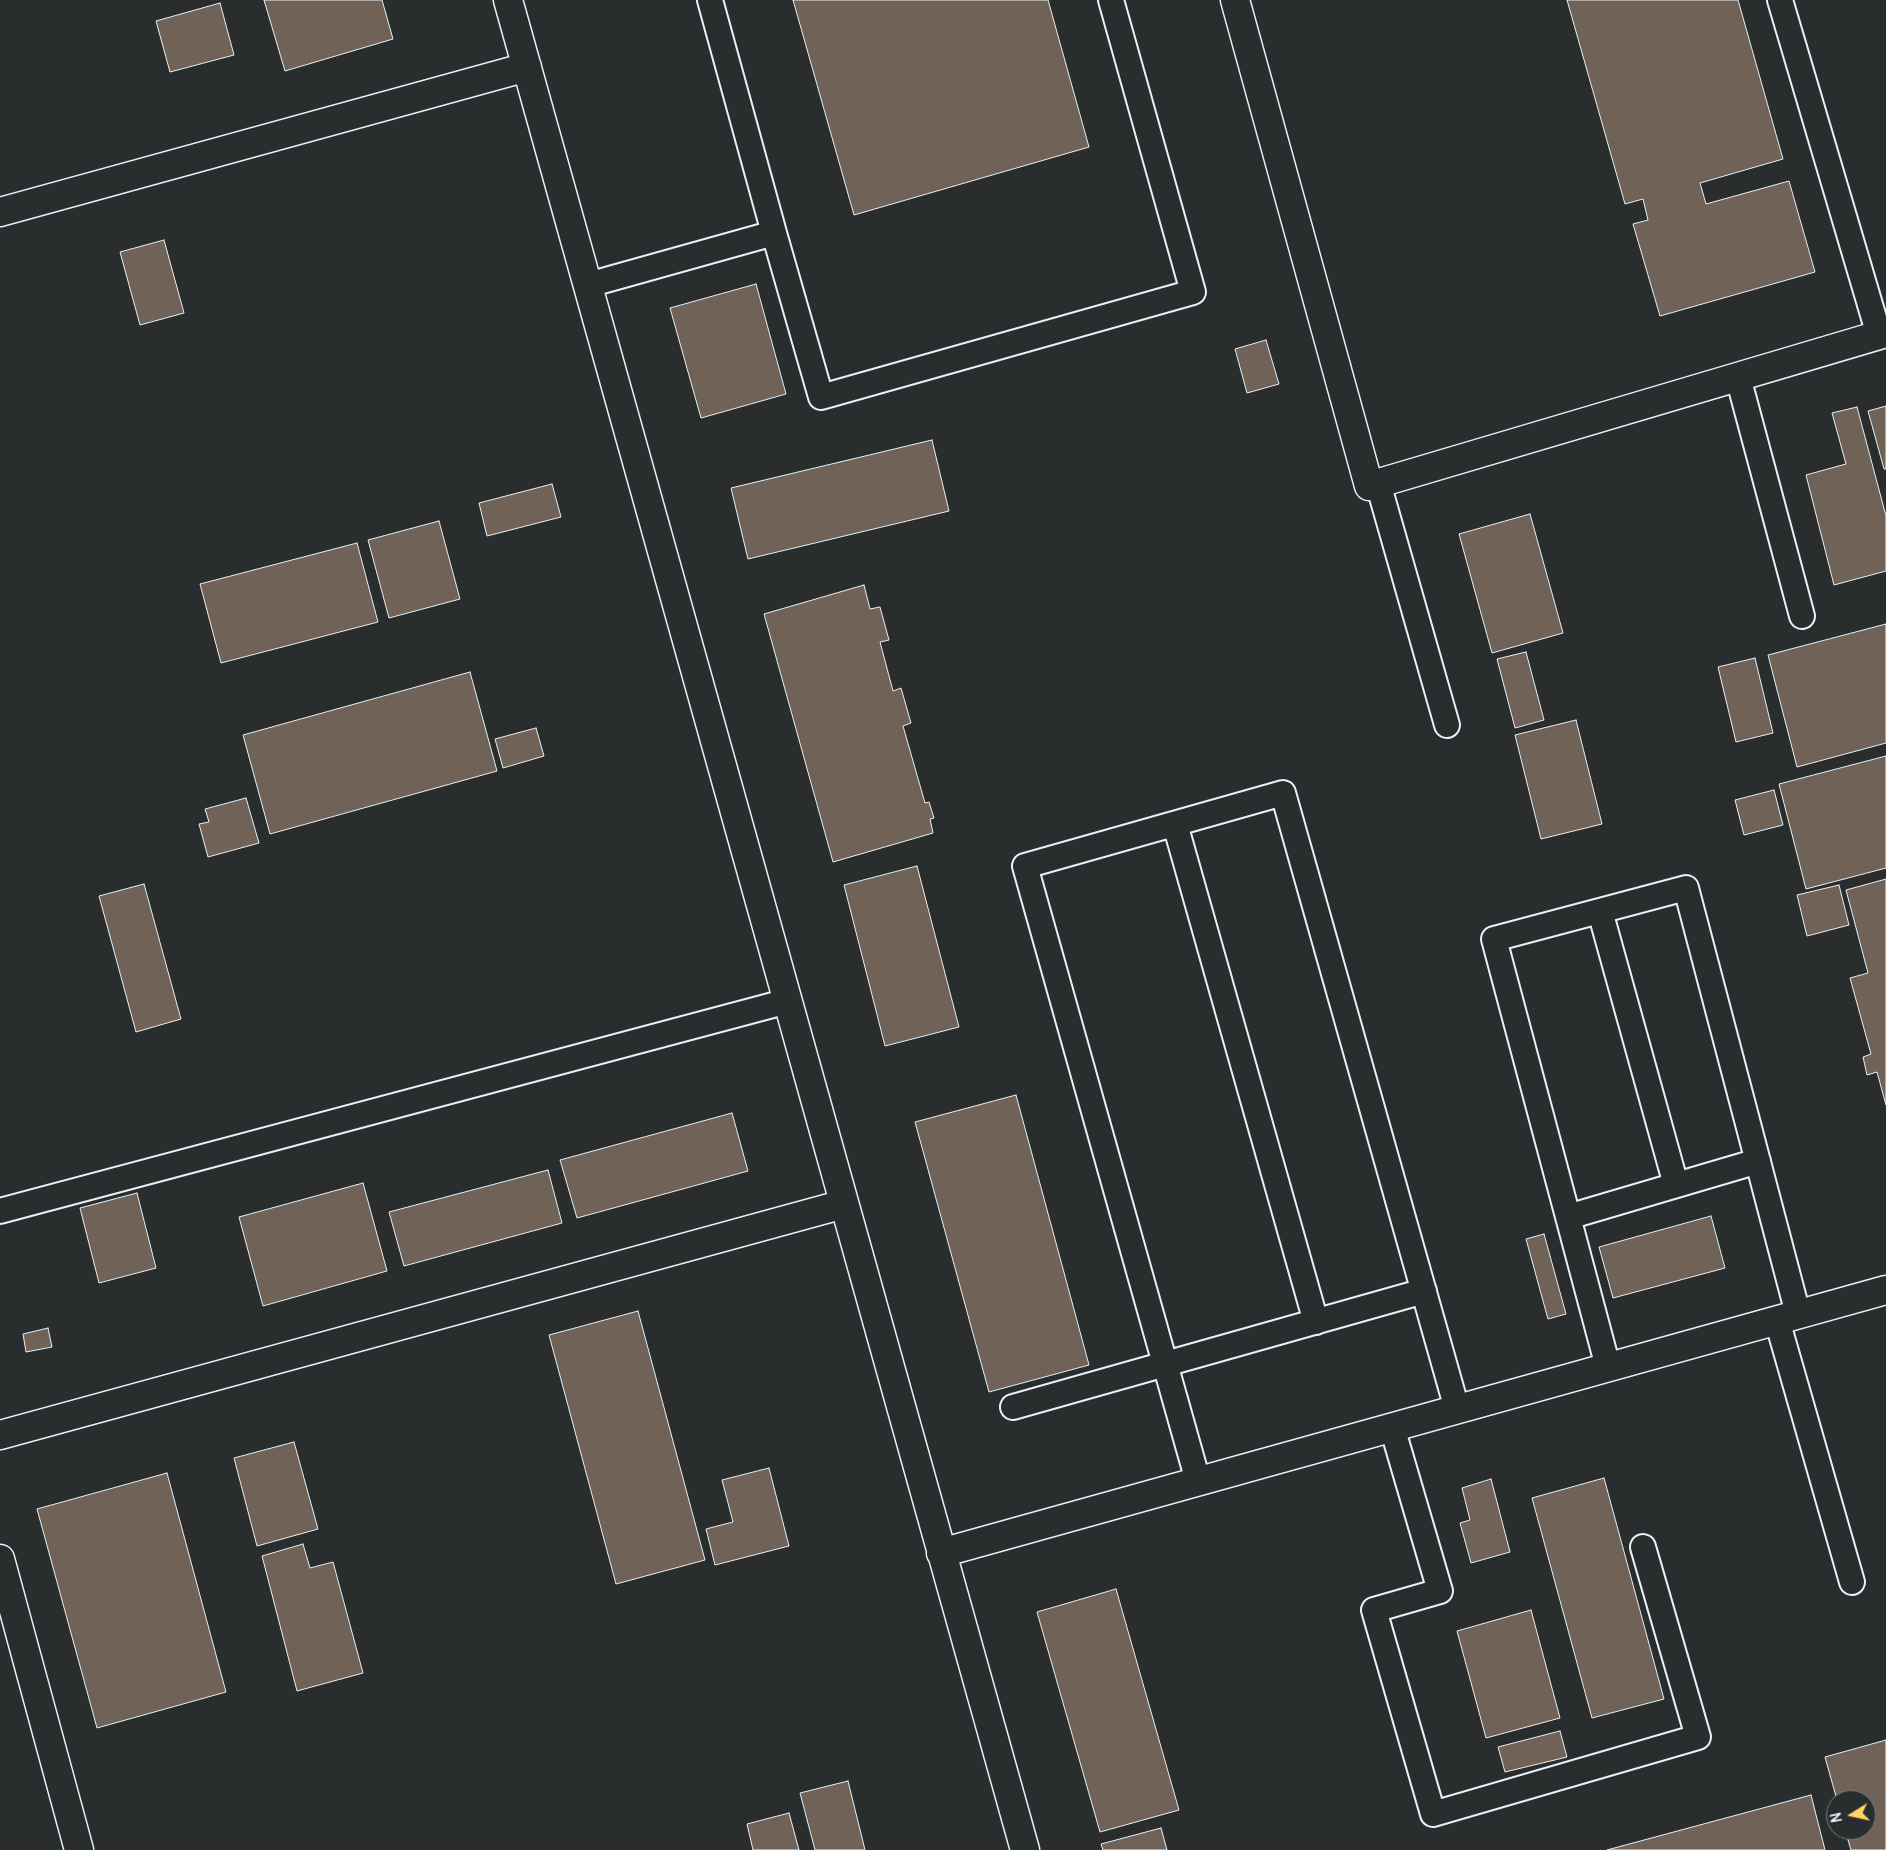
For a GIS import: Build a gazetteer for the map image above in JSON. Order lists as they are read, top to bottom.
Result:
{
  "north": "left"
}
